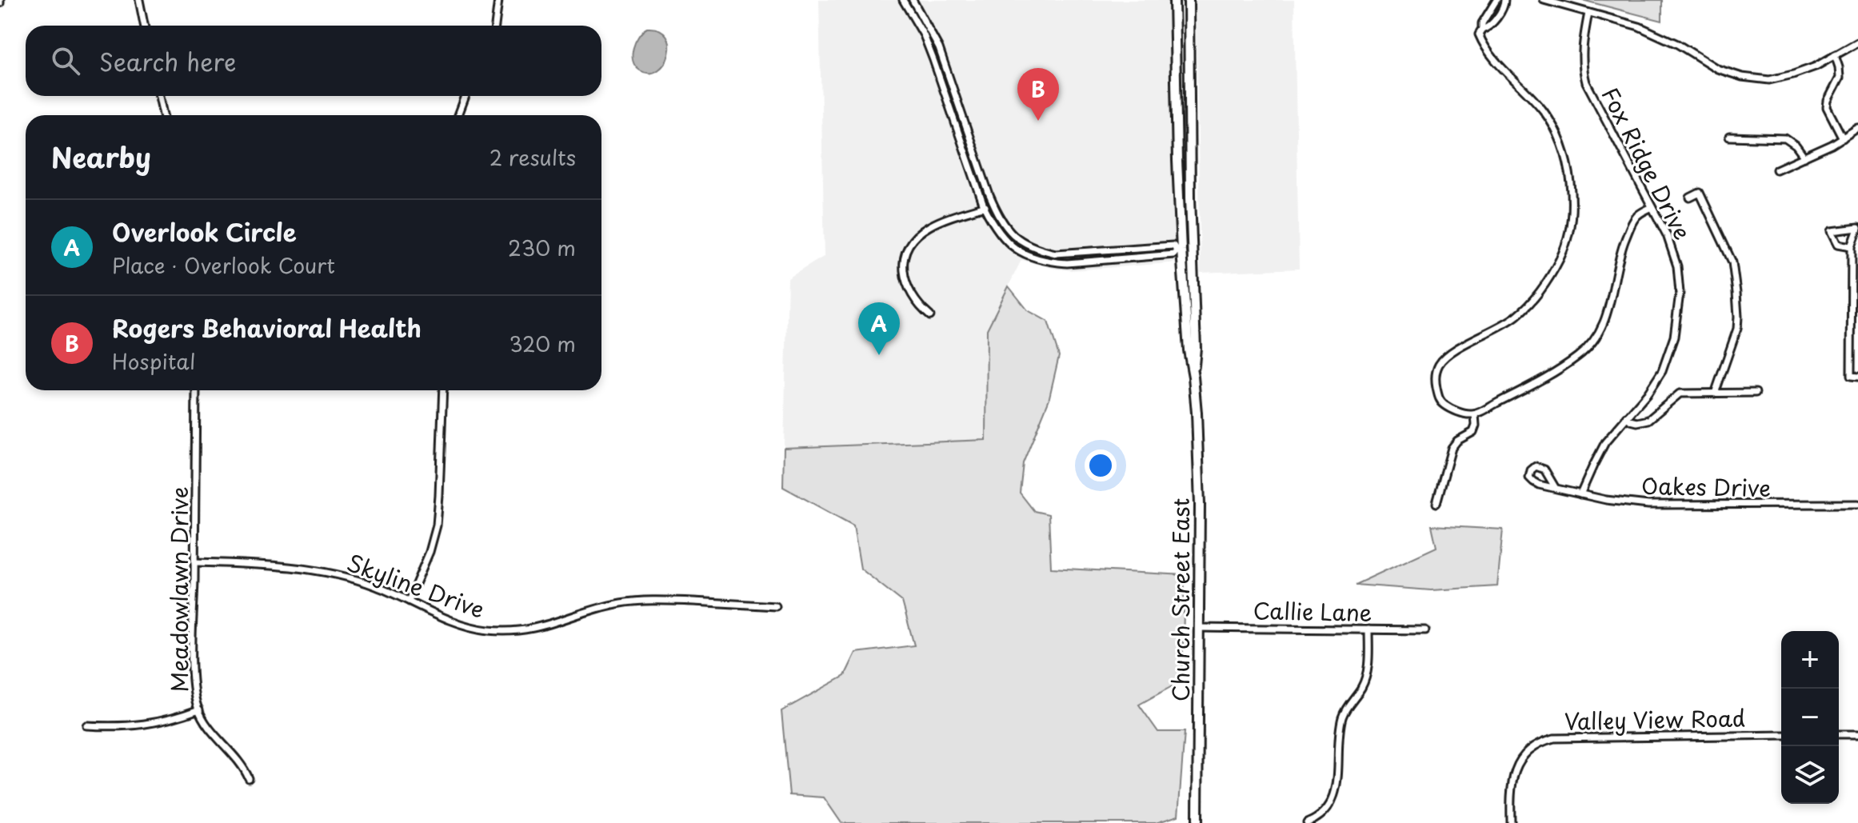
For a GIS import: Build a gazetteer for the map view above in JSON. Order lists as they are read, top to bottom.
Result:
{
  "streets": {
    "main road": ["Church Street East"],
    "street": [
      "Fox Ridge Drive",
      "Oakes Drive",
      "Skyline Drive",
      "Meadowlawn Drive",
      "Callie Lane",
      "Valley View Road"
    ]
  },
  "crossings": [
    ["Fox Ridge Drive", "Oakes Drive"],
    ["Skyline Drive", "Meadowlawn Drive"],
    ["Church Street East", "Callie Lane"]
  ],
  "page": {
    "search": "Search here",
    "pins": ["B", "A"],
    "heading": ["Nearby", "2 results"],
    "list": [
      {
        "mark": "A",
        "name": "Overlook Circle",
        "note": "Place · Overlook Court",
        "value": "230 m"
      },
      {
        "mark": "B",
        "name": "Rogers Behavioral Health",
        "note": "Hospital",
        "value": "320 m"
      }
    ],
    "map_buttons": ["+", "−"]
  }
}
